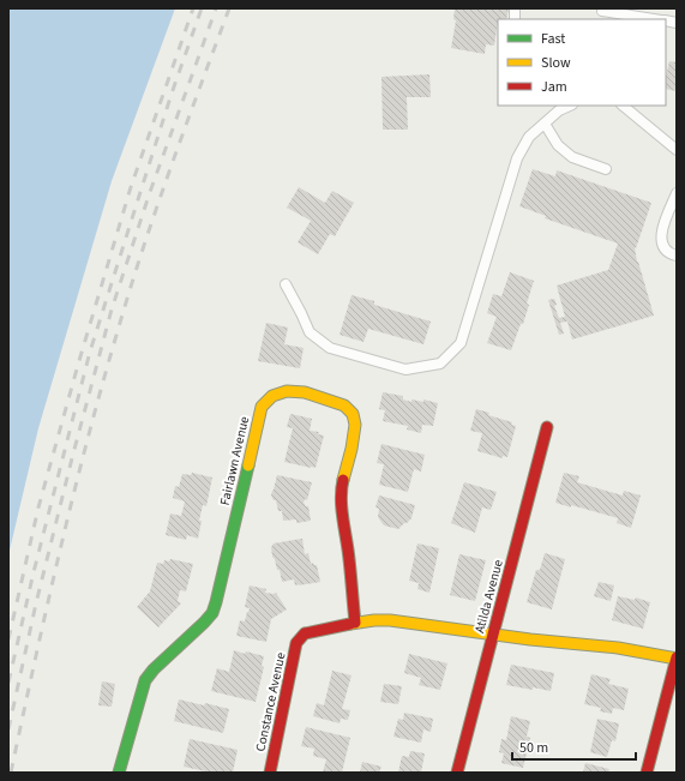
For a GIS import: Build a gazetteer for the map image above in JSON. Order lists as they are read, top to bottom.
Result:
{
  "streets": {
    "street": ["Fairlawn Avenue", "Atilda Avenue", "Constance Avenue"]
  },
  "crossings": [
    ["Fairlawn Avenue", "Constance Avenue"],
    ["Atilda Avenue", "Constance Avenue"]
  ],
  "legend": ["Fast", "Slow", "Jam"],
  "scale_bar": "50 m"
}
